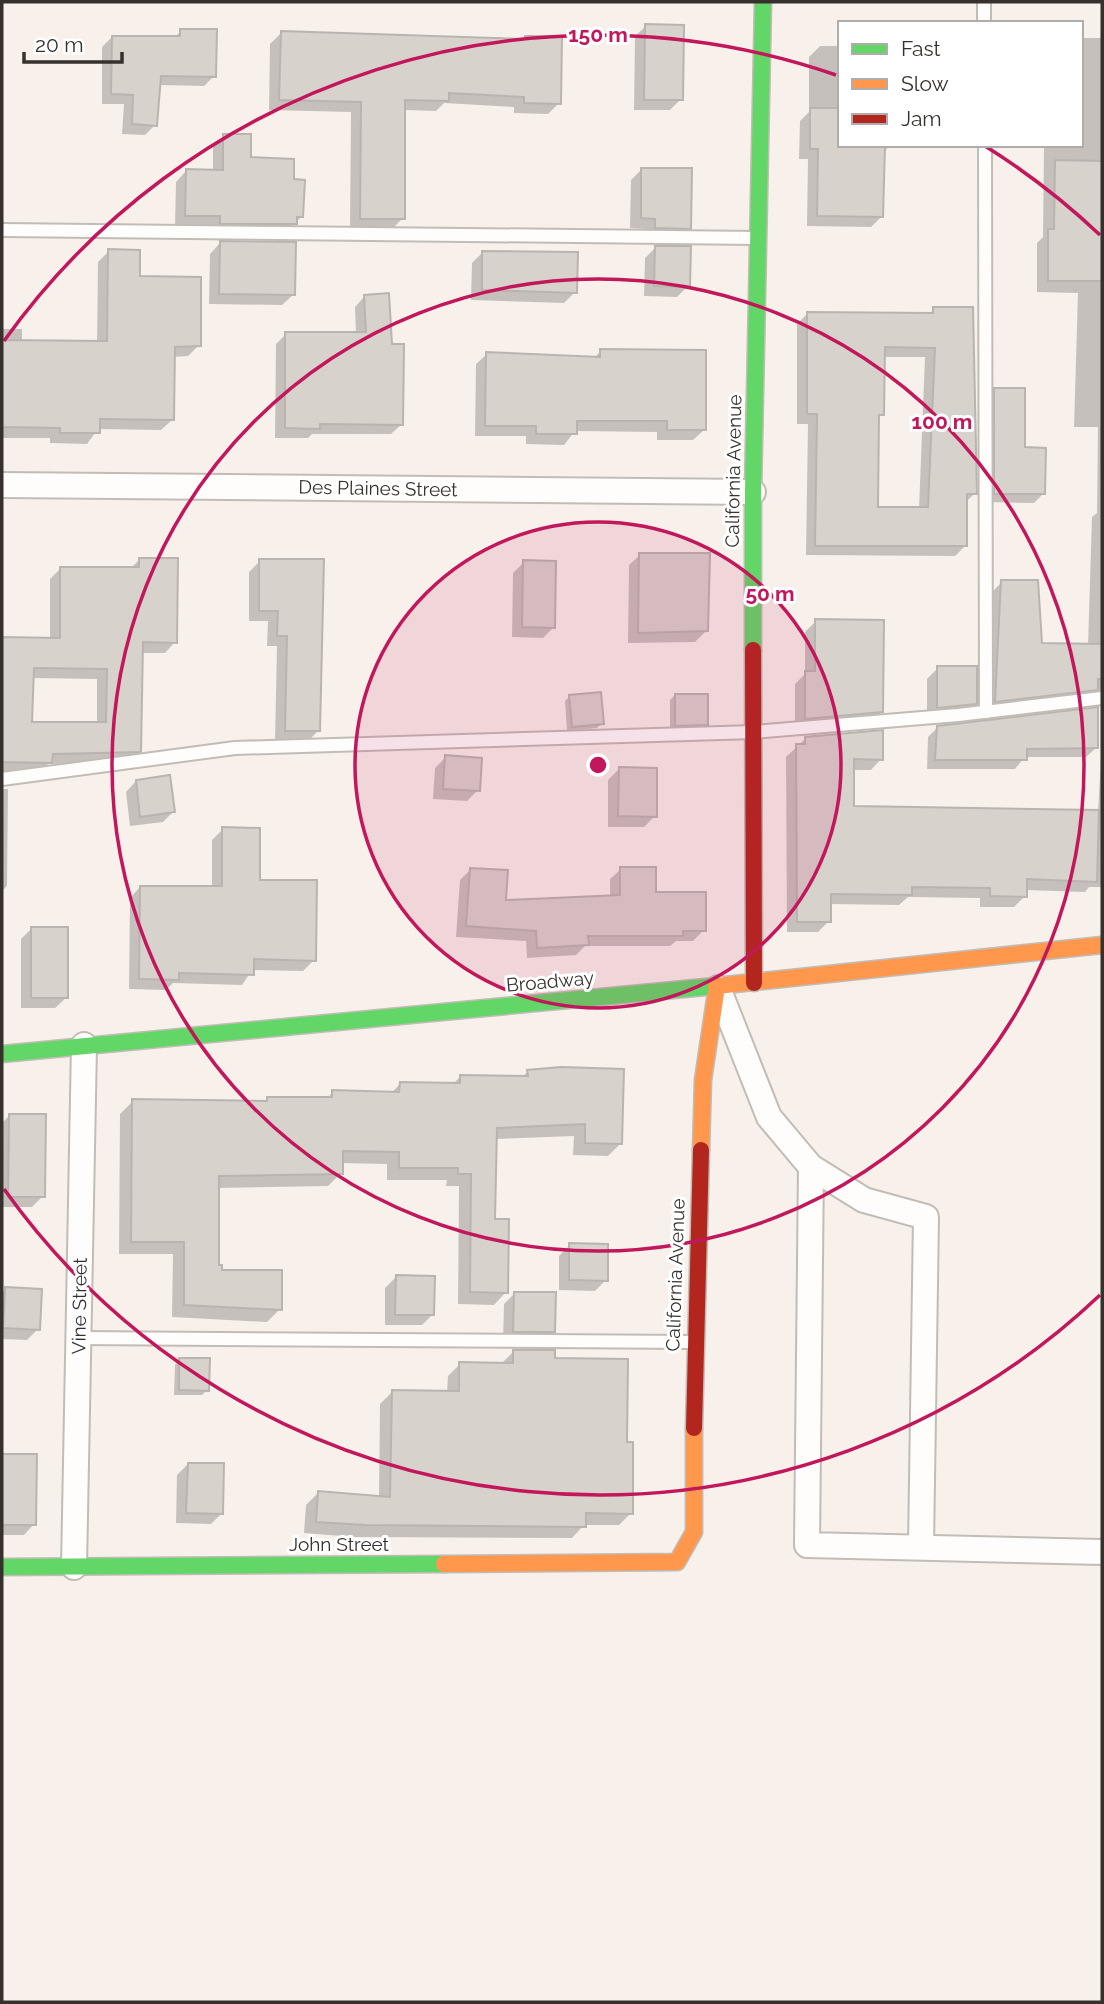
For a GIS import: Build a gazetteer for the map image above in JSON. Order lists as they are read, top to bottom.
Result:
{
  "streets": {
    "street": [
      "California Avenue",
      "Des Plaines Street",
      "Broadway",
      "Vine Street",
      "John Street"
    ]
  },
  "crossings": [
    ["California Avenue", "Des Plaines Street"],
    ["California Avenue", "Broadway"],
    ["California Avenue", "John Street"],
    ["Broadway", "Vine Street"],
    ["Vine Street", "John Street"]
  ],
  "legend": ["Fast", "Slow", "Jam"],
  "scale_bar": "20 m",
  "rings": ["150 m", "100 m", "50 m"]
}
